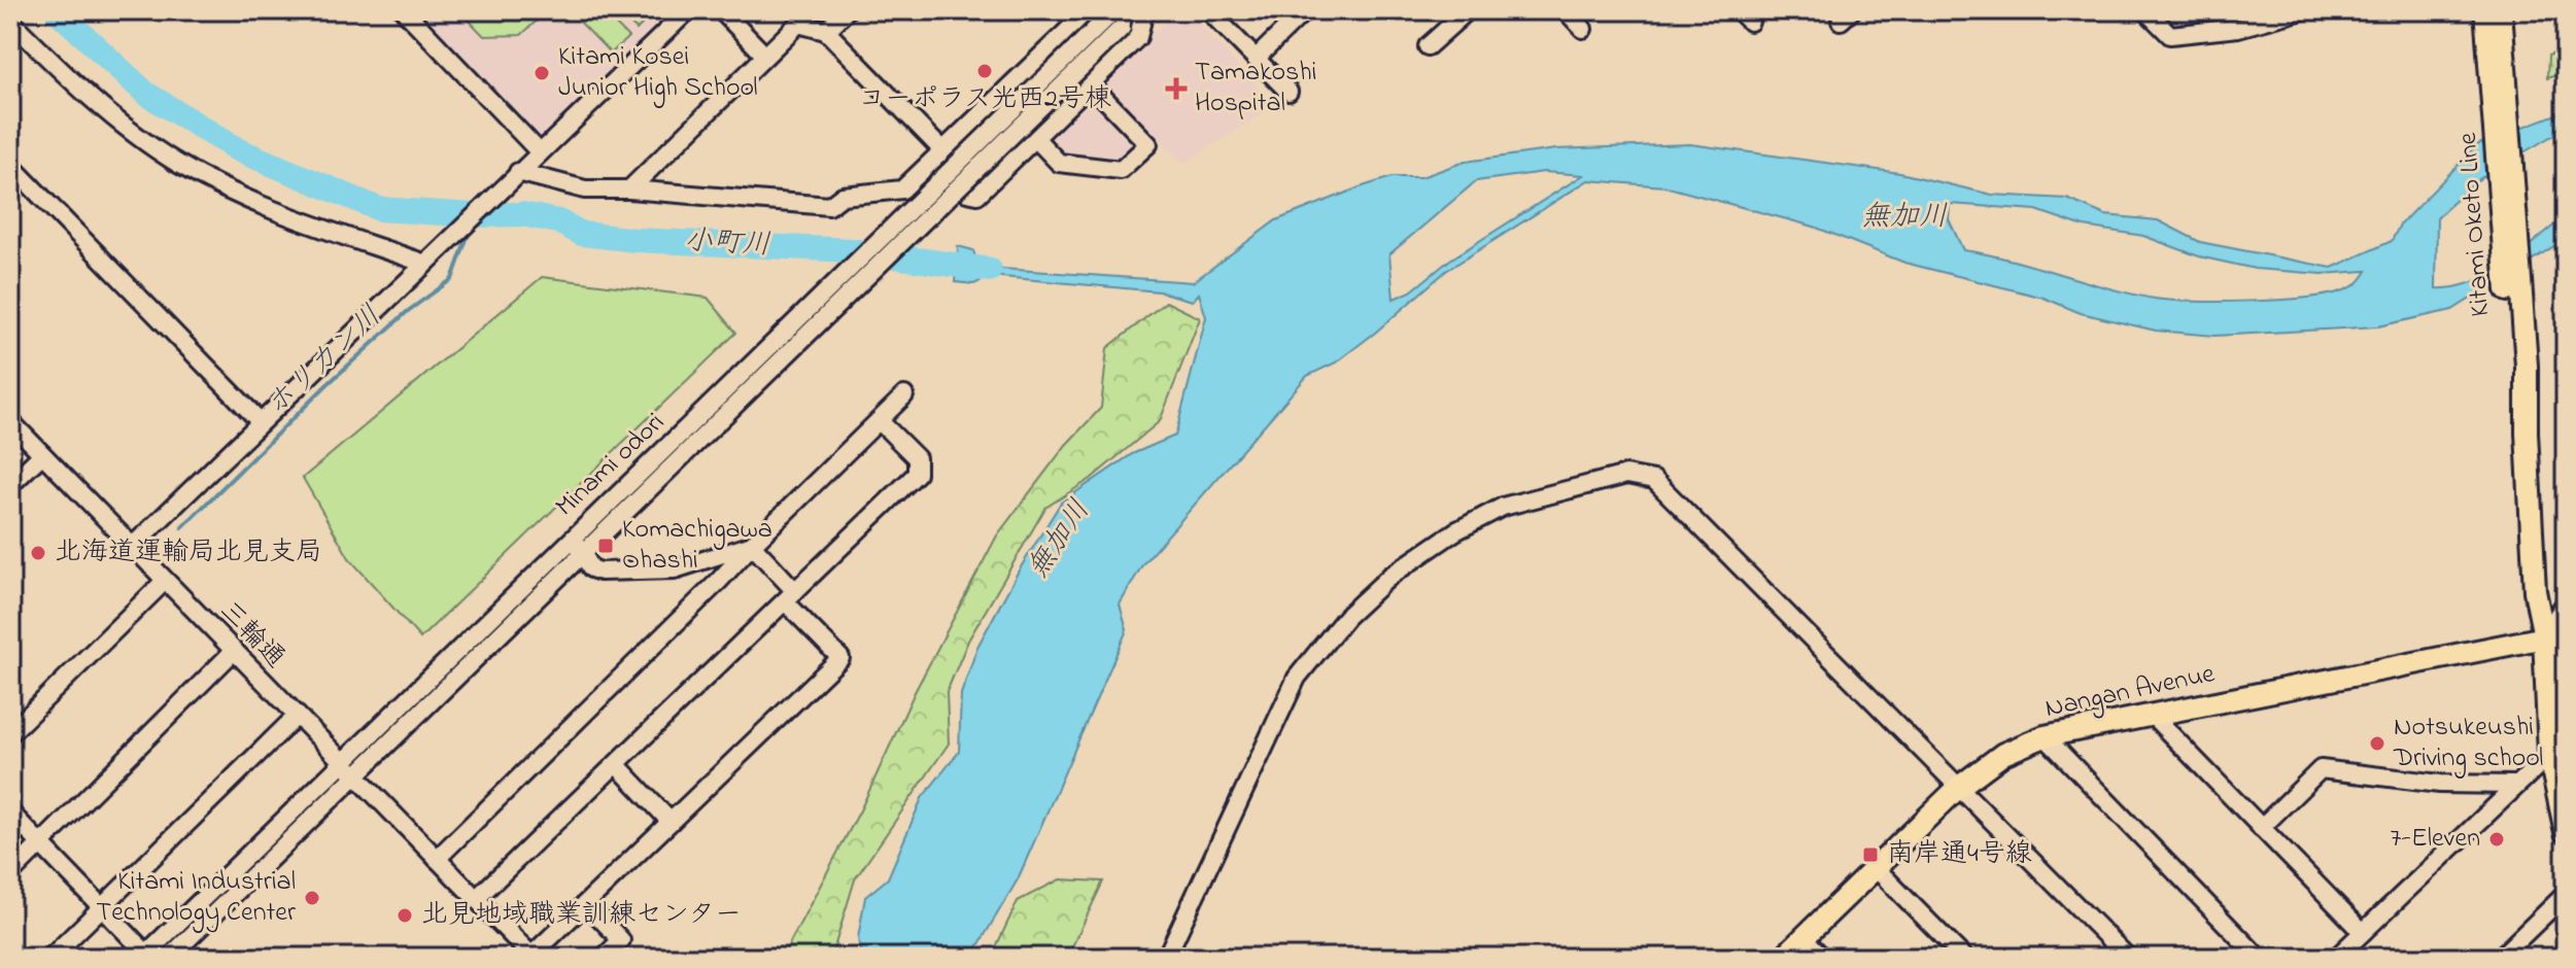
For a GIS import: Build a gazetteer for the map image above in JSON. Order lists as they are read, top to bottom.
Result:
{
  "streets": {
    "main road": ["Kitami Oketo Line", "Nangan Avenue"],
    "street": ["Minami odori", "三輪通"]
  },
  "crossings": [
    ["Kitami Oketo Line", "Nangan Avenue"],
    ["Minami odori", "三輪通"]
  ],
  "water": ["無加川", "小町川", "ホリカン川"],
  "places": {
    "other": [
      "コーポラス光西2号棟",
      "Kitami Kosei Junior High School",
      "北海道運輸局北見支局",
      "Notsukeushi Driving school",
      "7-Eleven",
      "Kitami Industrial Technology Center",
      "北見地域職業訓練センター"
    ],
    "health": ["Tamakoshi Hospital"],
    "transit": ["Komachigawa Ohashi", "南岸通4号線"]
  }
}
